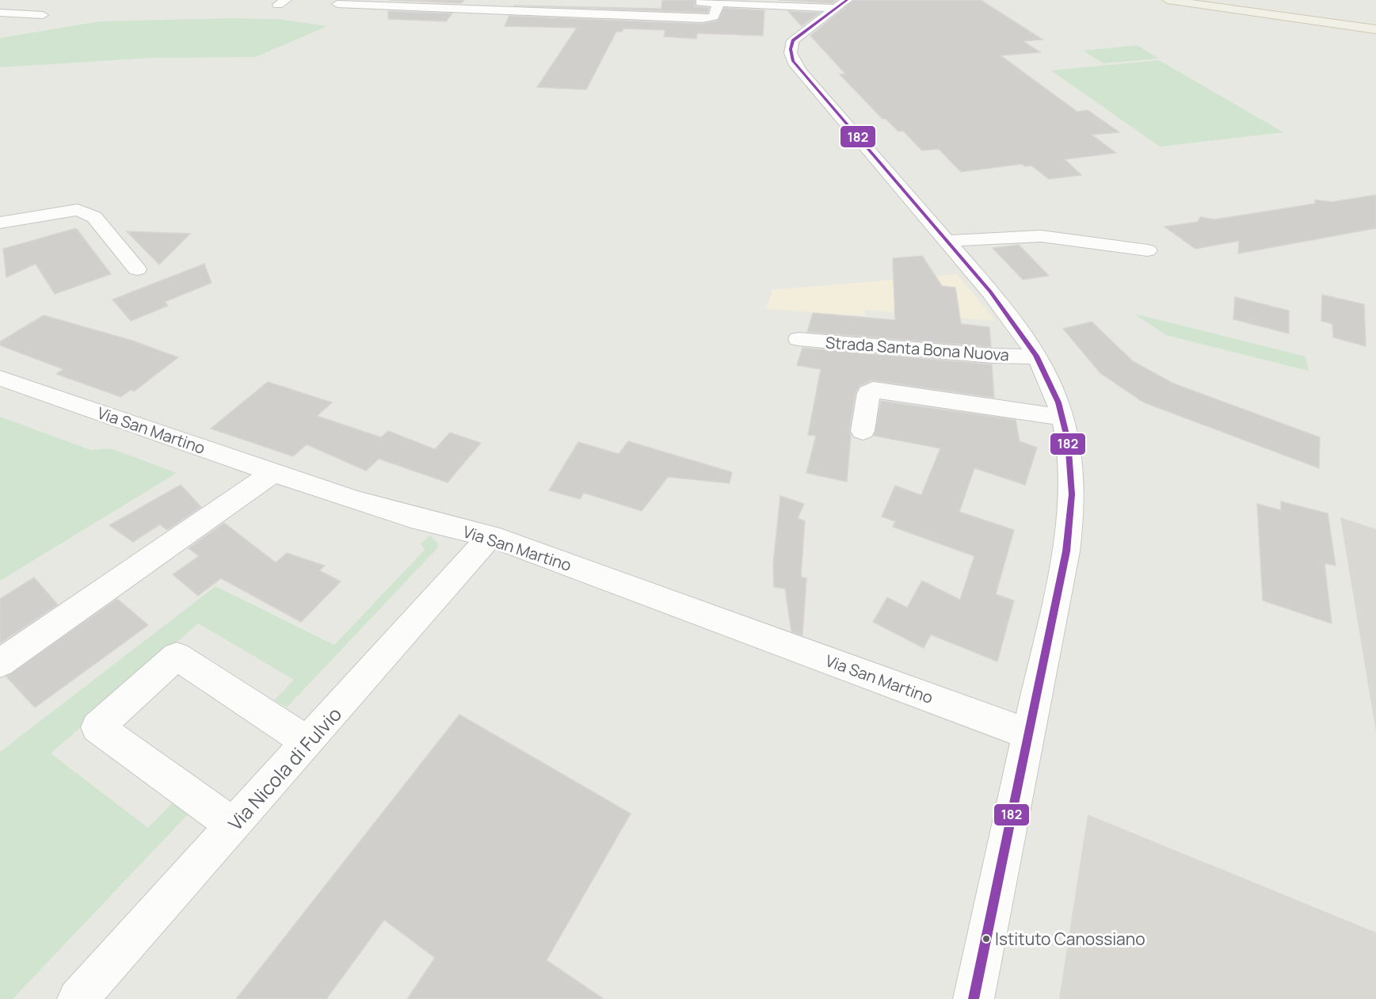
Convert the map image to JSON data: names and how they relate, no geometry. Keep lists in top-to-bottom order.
{
  "streets": {
    "street": ["Strada Santa Bona Nuova", "Via San Martino", "Via Nicola di Fulvio"]
  },
  "crossings": [
    ["Strada Santa Bona Nuova", "Via San Martino"],
    ["Via San Martino", "Via Nicola di Fulvio"]
  ],
  "places": ["Istituto Canossiano"],
  "lines": ["transit line 182"]
}
